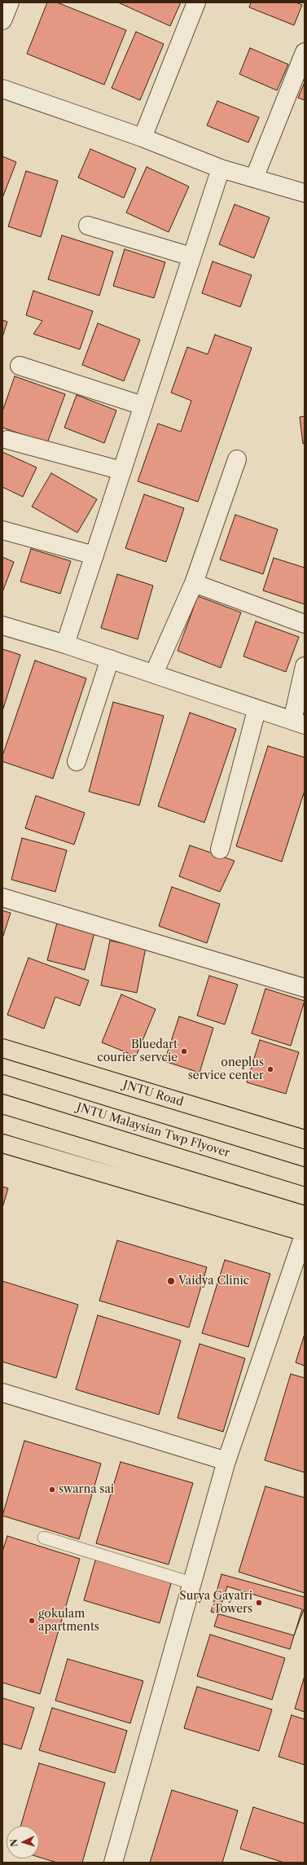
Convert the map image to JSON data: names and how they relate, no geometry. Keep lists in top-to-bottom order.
{
  "streets": {
    "main road": ["JNTU Road", "JNTU Malaysian Twp Flyover"]
  },
  "places": [
    "Bluedart courier servcie",
    "oneplus service center",
    "Vaidya Clinic",
    "swarna sai",
    "Surya Gayatri Towers",
    "gokulam apartments"
  ],
  "north": "left"
}
